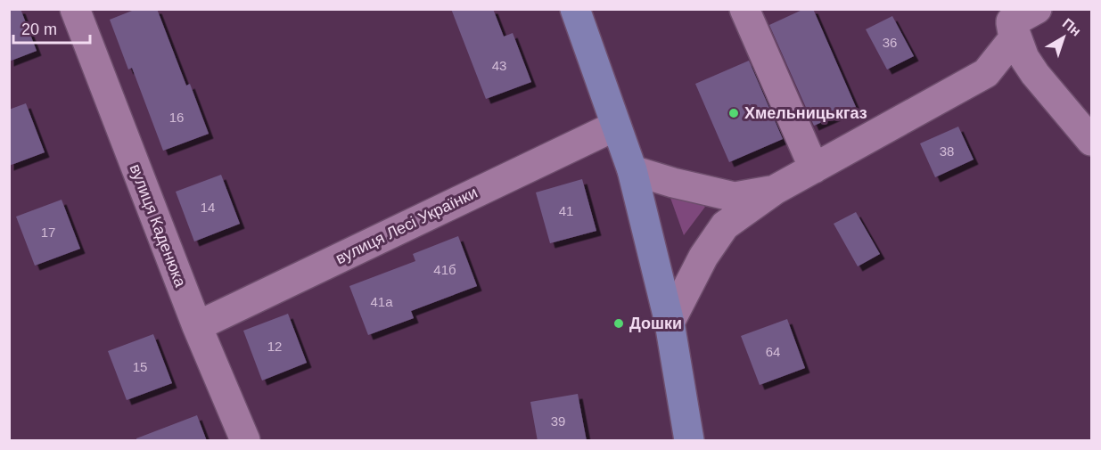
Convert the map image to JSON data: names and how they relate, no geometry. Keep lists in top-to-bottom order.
{
  "streets": {
    "street": ["вулиця Каденюка", "вулиця Лесі Українки"]
  },
  "crossings": [
    ["вулиця Каденюка", "вулиця Лесі Українки"]
  ],
  "places": ["Хмельницькгаз", "Дошки"],
  "house_numbers": [
    "36",
    "43",
    "16",
    "38",
    "14",
    "41",
    "17",
    "41б",
    "41а",
    "12",
    "64",
    "15",
    "39"
  ],
  "scale_bar": "20 m",
  "north": "top right"
}
